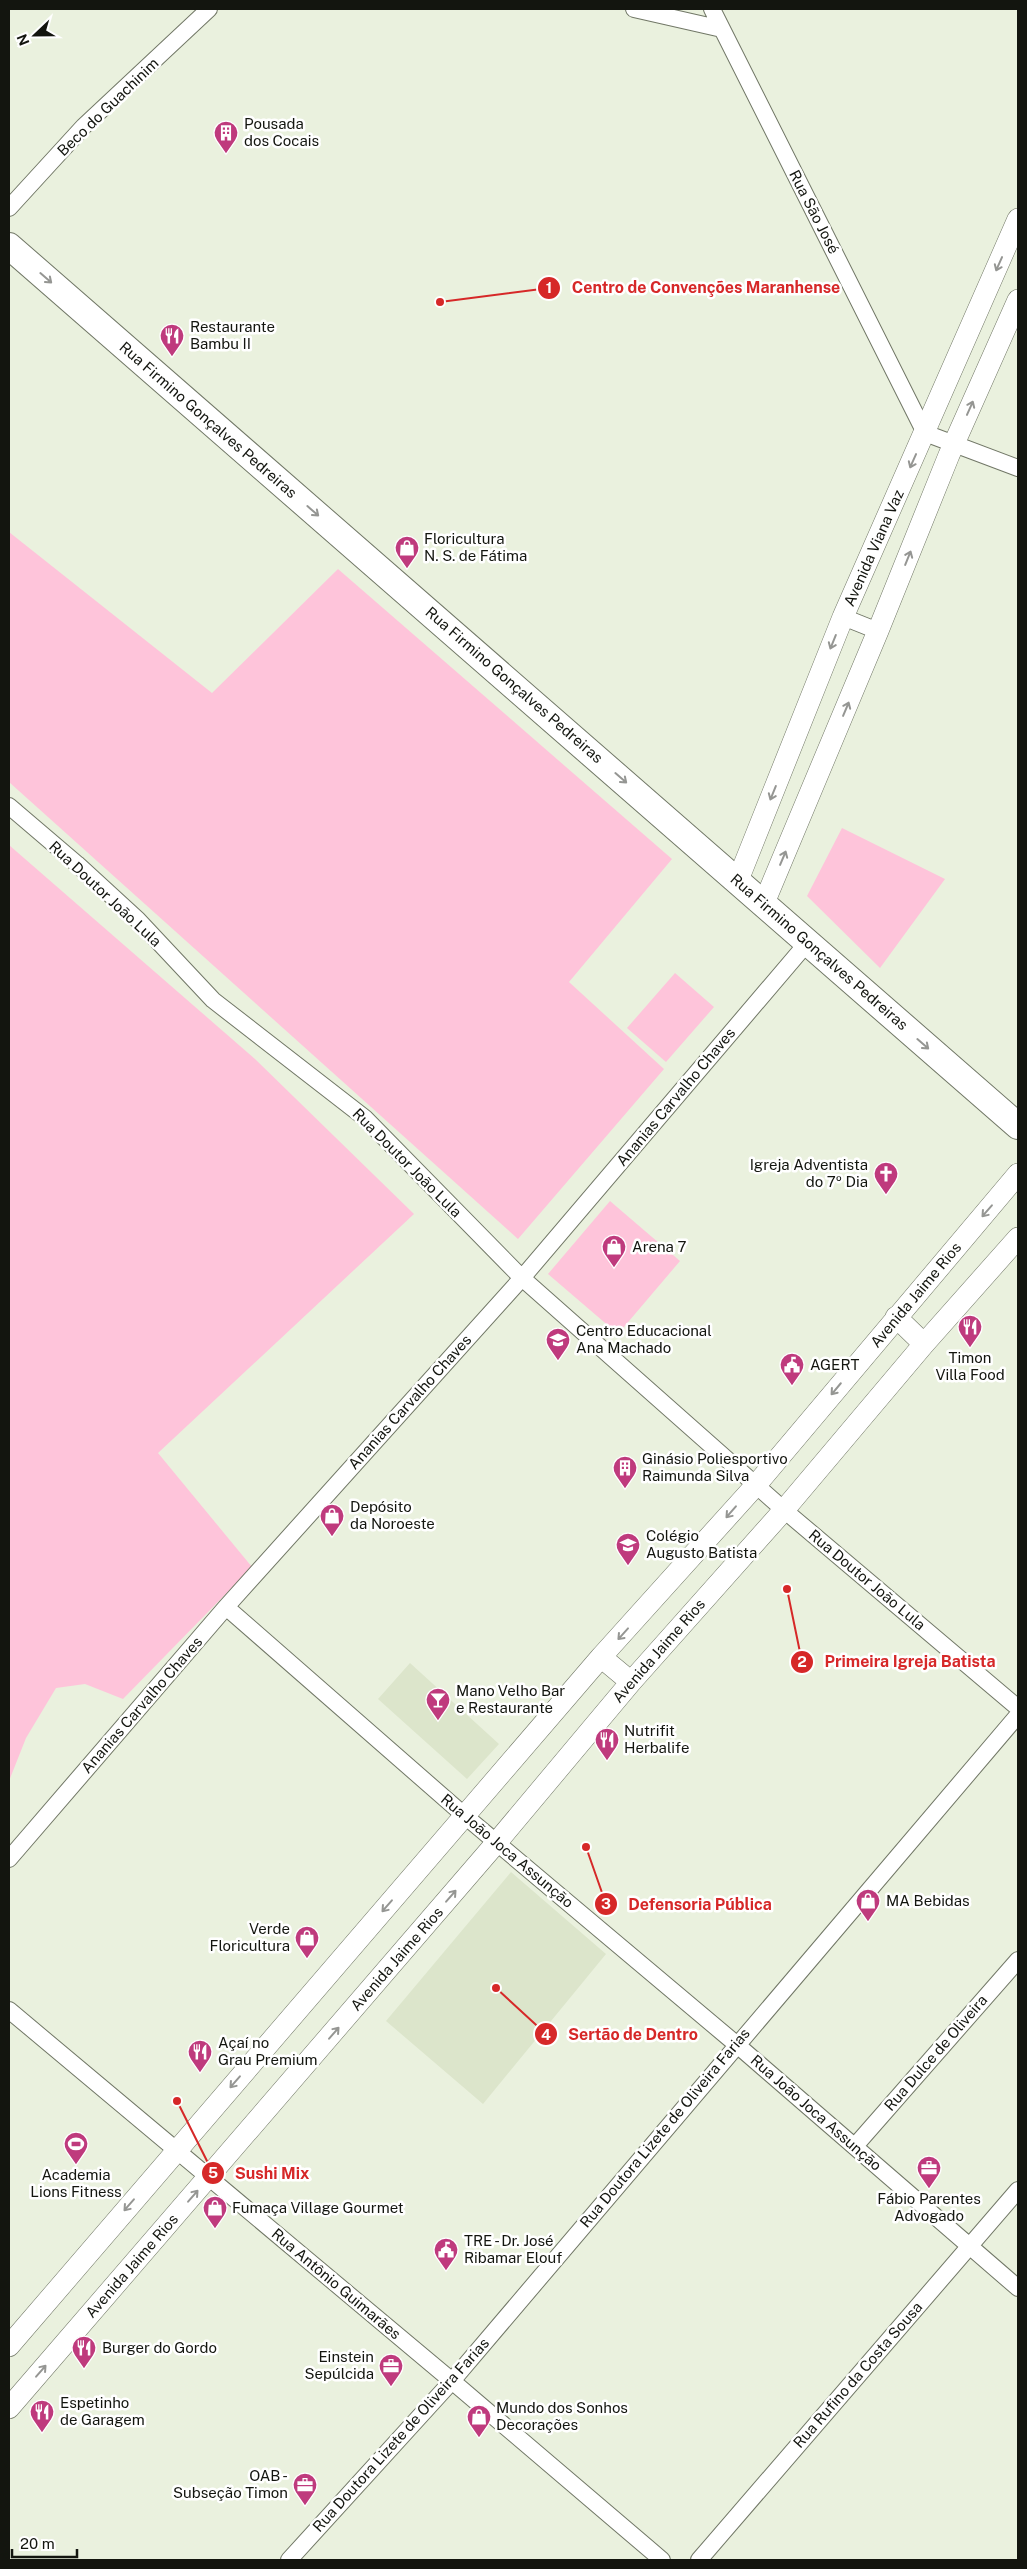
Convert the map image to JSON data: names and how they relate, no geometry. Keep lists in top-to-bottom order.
{
  "streets": {
    "main road": ["Rua Firmino Gonçalves Pedreiras"],
    "street": [
      "Beco do Guachinim",
      "Rua São José",
      "Avenida Viana Vaz",
      "Rua Doutor João Lula",
      "Ananias Carvalho Chaves",
      "Avenida Jaime Rios",
      "Rua João Joca Assunção",
      "Rua Dulce de Oliveira",
      "Rua Doutora Lizete de Oliveira Farias",
      "Rua Antônio Guimarães",
      "Rua Rufino da Costa Sousa"
    ]
  },
  "crossings": [
    ["Rua São José", "Avenida Viana Vaz"],
    ["Rua Firmino Gonçalves Pedreiras", "Avenida Viana Vaz"],
    ["Rua Firmino Gonçalves Pedreiras", "Ananias Carvalho Chaves"],
    ["Rua Doutor João Lula", "Ananias Carvalho Chaves"],
    ["Rua Doutor João Lula", "Avenida Jaime Rios"],
    ["Ananias Carvalho Chaves", "Rua João Joca Assunção"],
    ["Avenida Jaime Rios", "Rua João Joca Assunção"],
    ["Avenida Jaime Rios", "Rua Antônio Guimarães"],
    ["Rua João Joca Assunção", "Rua Dulce de Oliveira"],
    ["Rua João Joca Assunção", "Rua Doutora Lizete de Oliveira Farias"],
    ["Rua João Joca Assunção", "Rua Rufino da Costa Sousa"],
    ["Rua Doutora Lizete de Oliveira Farias", "Rua Antônio Guimarães"]
  ],
  "one_way": ["Rua Firmino Gonçalves Pedreiras"],
  "places": {
    "building": ["Pousada dos Cocais", "Ginásio Poliesportivo Raimunda Silva"],
    "other": [
      "Centro de Convenções Maranhense",
      "Primeira Igreja Batista",
      "Defensoria Pública",
      "Sertão de Dentro",
      "Sushi Mix"
    ],
    "restaurant": [
      "Restaurante Bambu II",
      "Timon Villa Food",
      "Nutrifit Herbalife",
      "Açaí no Grau Premium",
      "Burger do Gordo",
      "Espetinho de Garagem"
    ],
    "shop": [
      "Floricultura N. S. de Fátima",
      "Arena 7",
      "Depósito da Noroeste",
      "MA Bebidas",
      "Verde Floricultura",
      "Fumaça Village Gourmet",
      "Mundo dos Sonhos Decorações"
    ],
    "church": ["Igreja Adventista do 7º Dia"],
    "school or university": ["Centro Educacional Ana Machado", "Colégio Augusto Batista"],
    "public building": ["AGERT", "TRE - Dr. José Ribamar Elouf"],
    "bar": ["Mano Velho Bar e Restaurante"],
    "sports": ["Academia Lions Fitness"],
    "office": ["Fábio Parentes Advogado", "Einstein Sepúlcida", "OAB - Subseção Timon"]
  },
  "scale_bar": "20 m",
  "north": "left"
}
